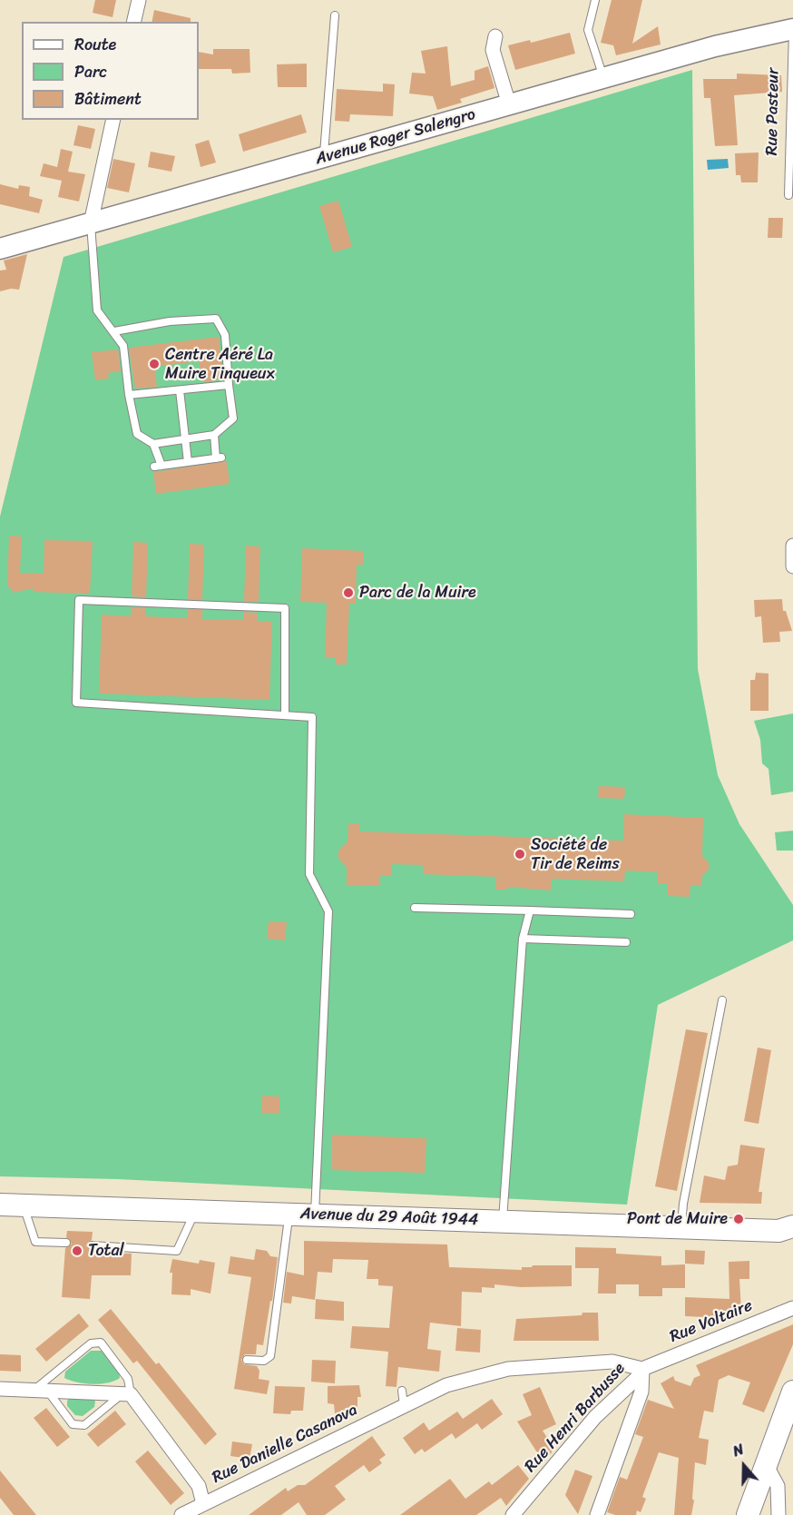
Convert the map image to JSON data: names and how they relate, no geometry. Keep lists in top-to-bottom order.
{
  "streets": {
    "main road": ["Avenue du 29 Août 1944"],
    "street": [
      "Avenue Roger Salengro",
      "Rue Voltaire",
      "Rue Henri Barbusse",
      "Rue Danielle Casanova"
    ],
    "lane": ["Rue Pasteur"]
  },
  "crossings": [
    ["Rue Pasteur", "Avenue Roger Salengro"],
    ["Rue Voltaire", "Rue Henri Barbusse"],
    ["Rue Voltaire", "Rue Danielle Casanova"],
    ["Rue Henri Barbusse", "Rue Danielle Casanova"]
  ],
  "places": [
    "Centre Aéré La Muire Tinqueux",
    "Parc de la Muire",
    "Société de Tir de Reims",
    "Pont de Muire",
    "Total"
  ],
  "legend": ["Route", "Parc", "Bâtiment"],
  "north": "top"
}
